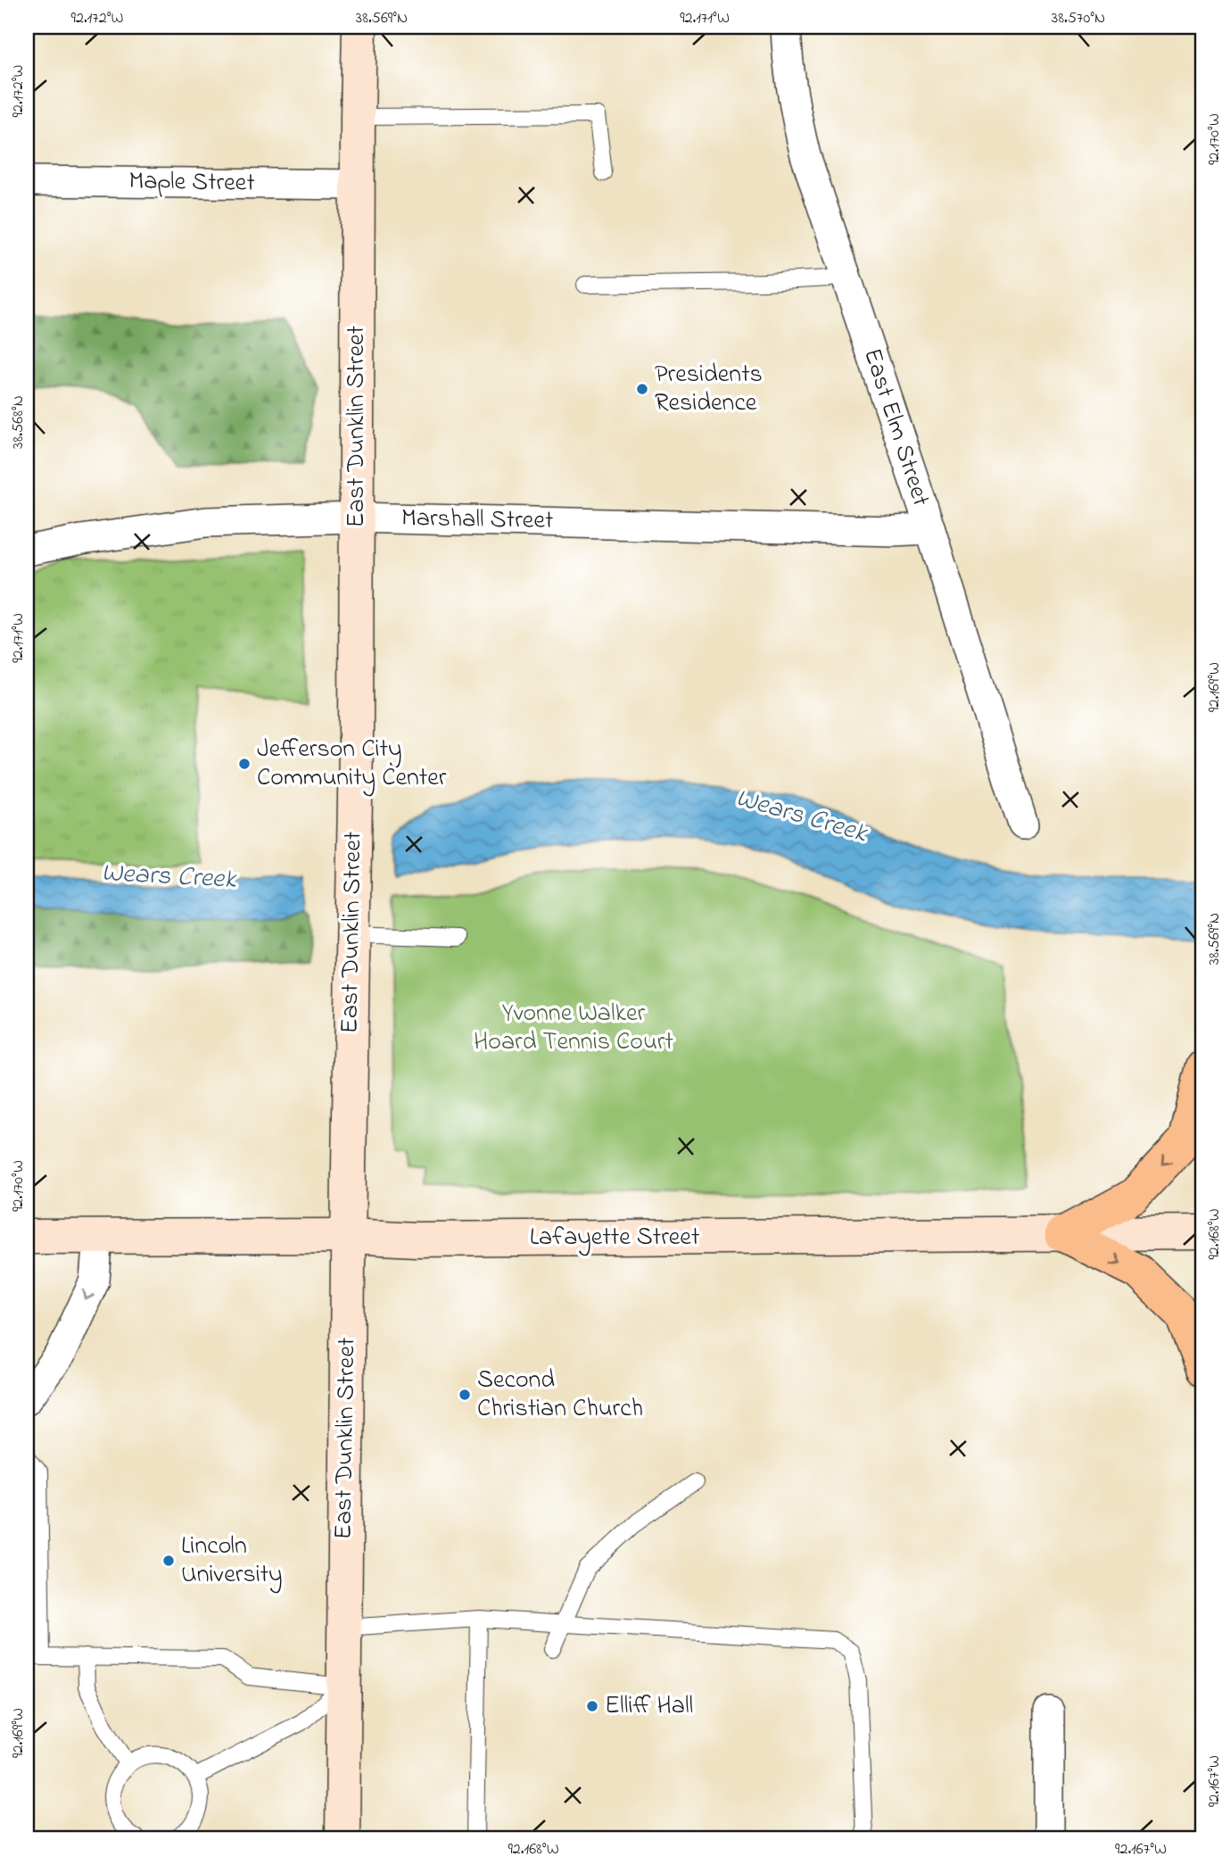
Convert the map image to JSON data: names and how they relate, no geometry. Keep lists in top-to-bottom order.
{
  "streets": {
    "main road": ["East Dunklin Street", "Lafayette Street"],
    "street": ["Maple Street", "East Elm Street", "Marshall Street"]
  },
  "crossings": [
    ["Maple Street", "East Dunklin Street"],
    ["East Dunklin Street", "Marshall Street"],
    ["East Dunklin Street", "Lafayette Street"],
    ["East Elm Street", "Marshall Street"]
  ],
  "water": ["Wears Creek"],
  "parks": ["Yvonne Walker Hoard Tennis Court"],
  "places": [
    "Presidents Residence",
    "Jefferson City Community Center",
    "Second Christian Church",
    "Lincoln University",
    "Elliff Hall"
  ],
  "coordinates": [
    "92.172°W",
    "38.569°N",
    "92.171°W",
    "38.570°N",
    "92.170°W",
    "38.568°N",
    "92.169°W",
    "92.168°W",
    "92.167°W"
  ]
}
